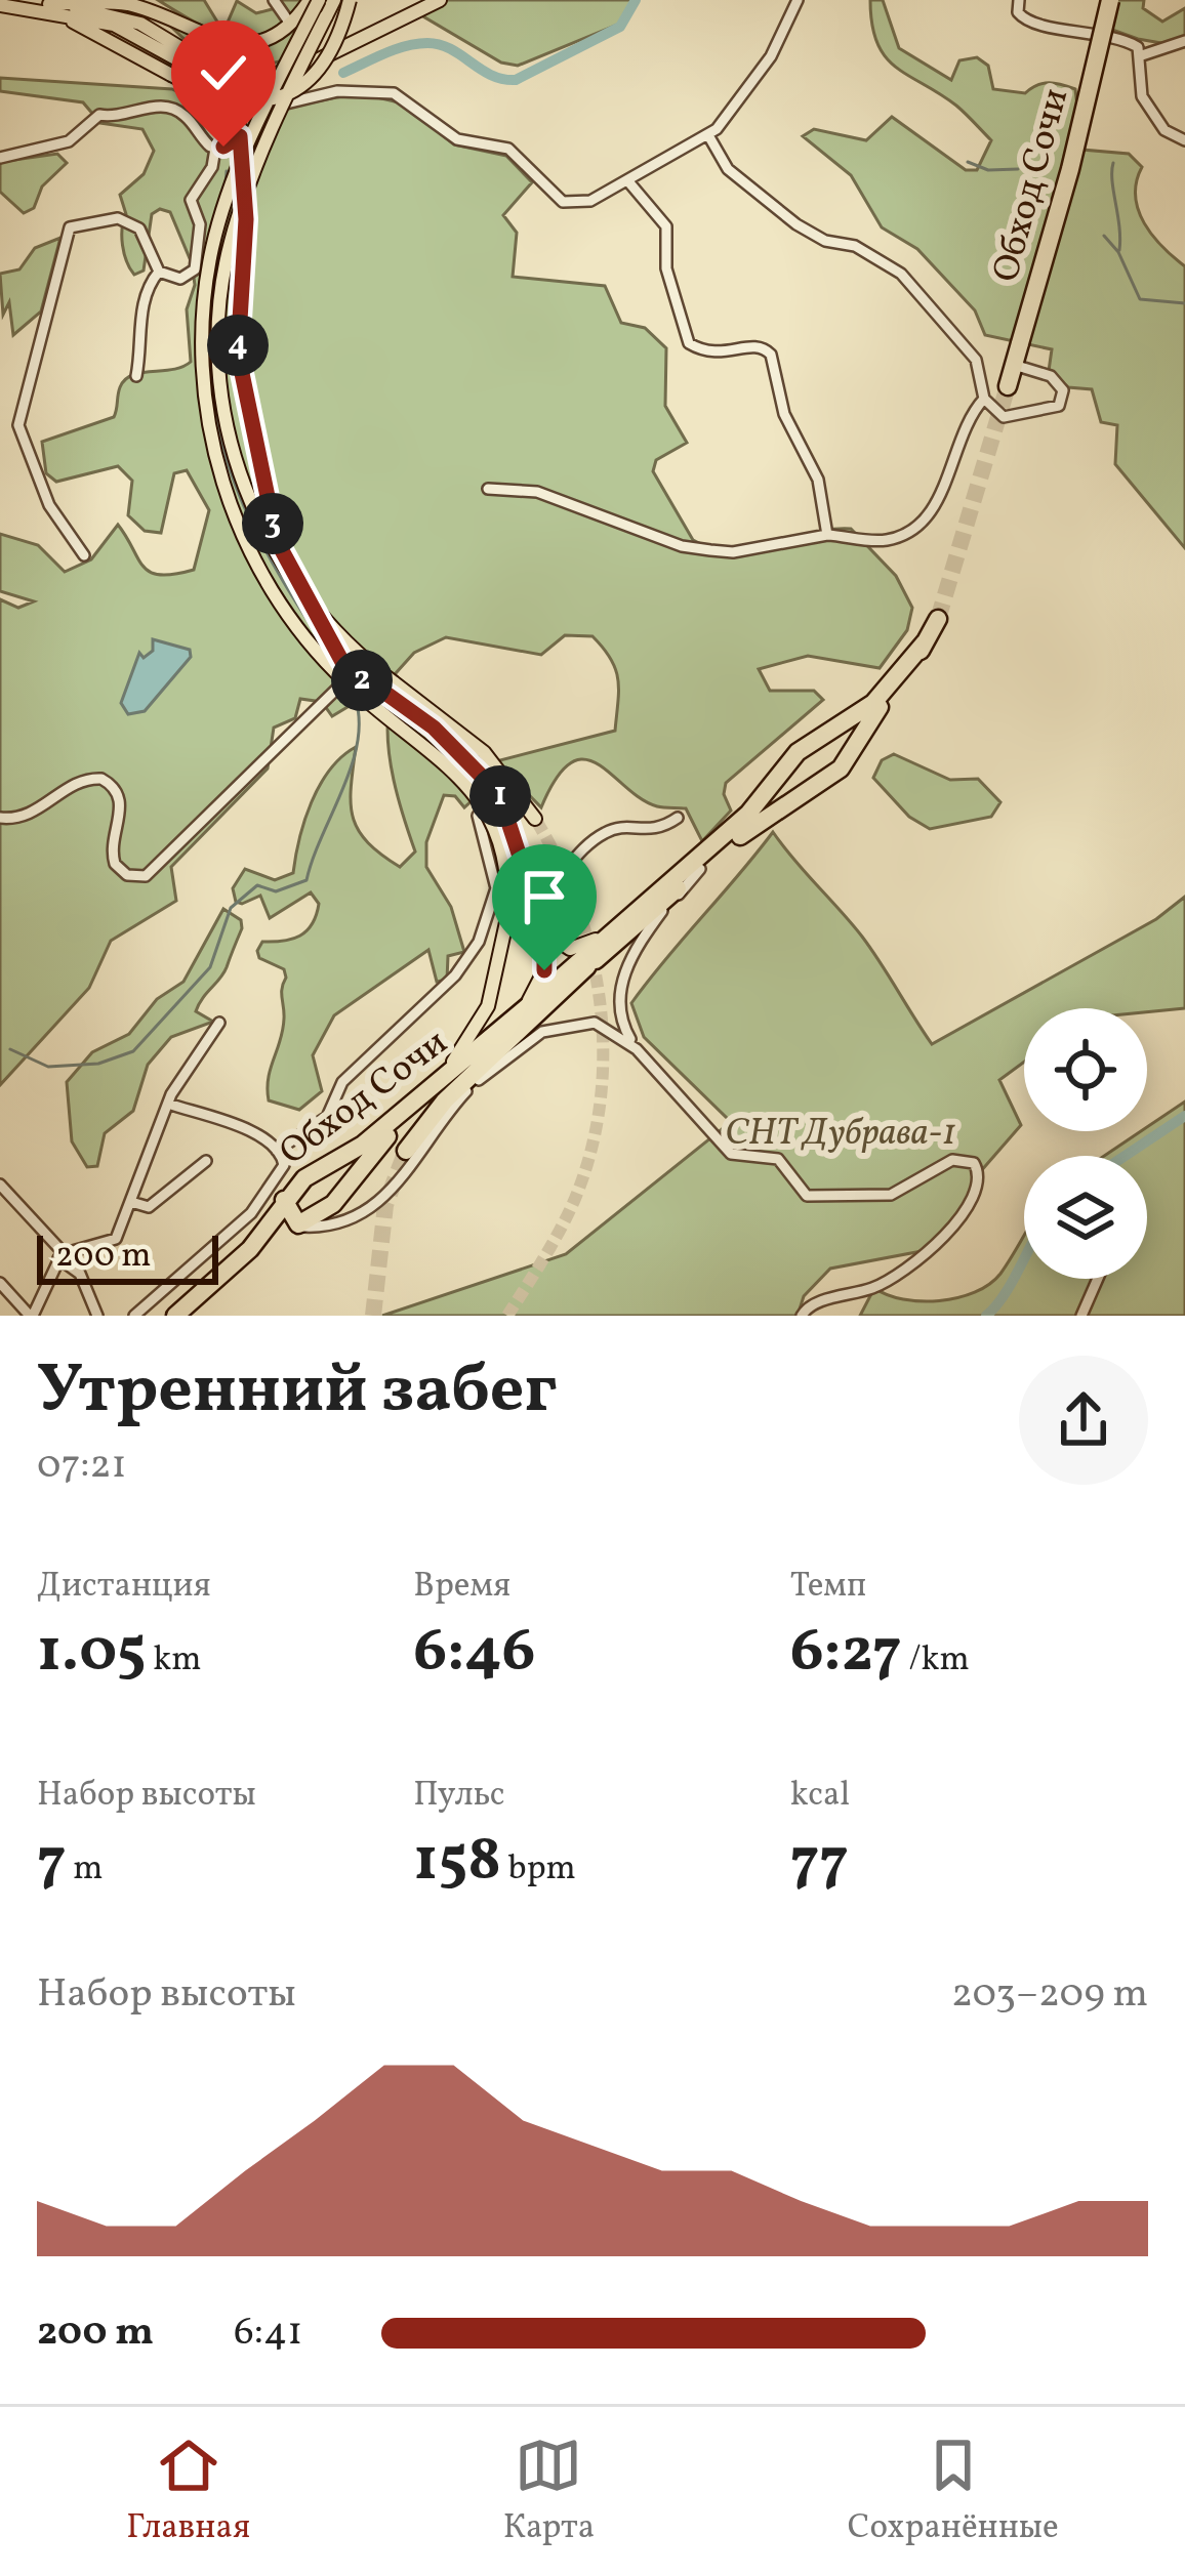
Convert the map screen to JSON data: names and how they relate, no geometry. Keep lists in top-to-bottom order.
{
  "streets": {
    "highway": ["Обход Сочи"]
  },
  "parks": ["СНТ Дубрава-1"],
  "scale_bar": "200 m",
  "page": {
    "pins": [
      "4",
      "3",
      "2",
      "1"
    ],
    "scale": "200 m",
    "heading": ["Утренний забег", "07:21"],
    "stats": [
      ["Дистанция", "1.05 km"],
      ["Время", "6:46"],
      ["Темп", "6:27 /km"],
      ["Набор высоты", "7 m"],
      ["Пульс", "158 bpm"],
      ["kcal", "77"]
    ],
    "chart": ["Набор высоты", "203–209 m"],
    "list": [
      {
        "name": "200 m",
        "note": "6:41"
      }
    ],
    "tabs": ["Главная", "Карта", "Сохранённые"]
  }
}
